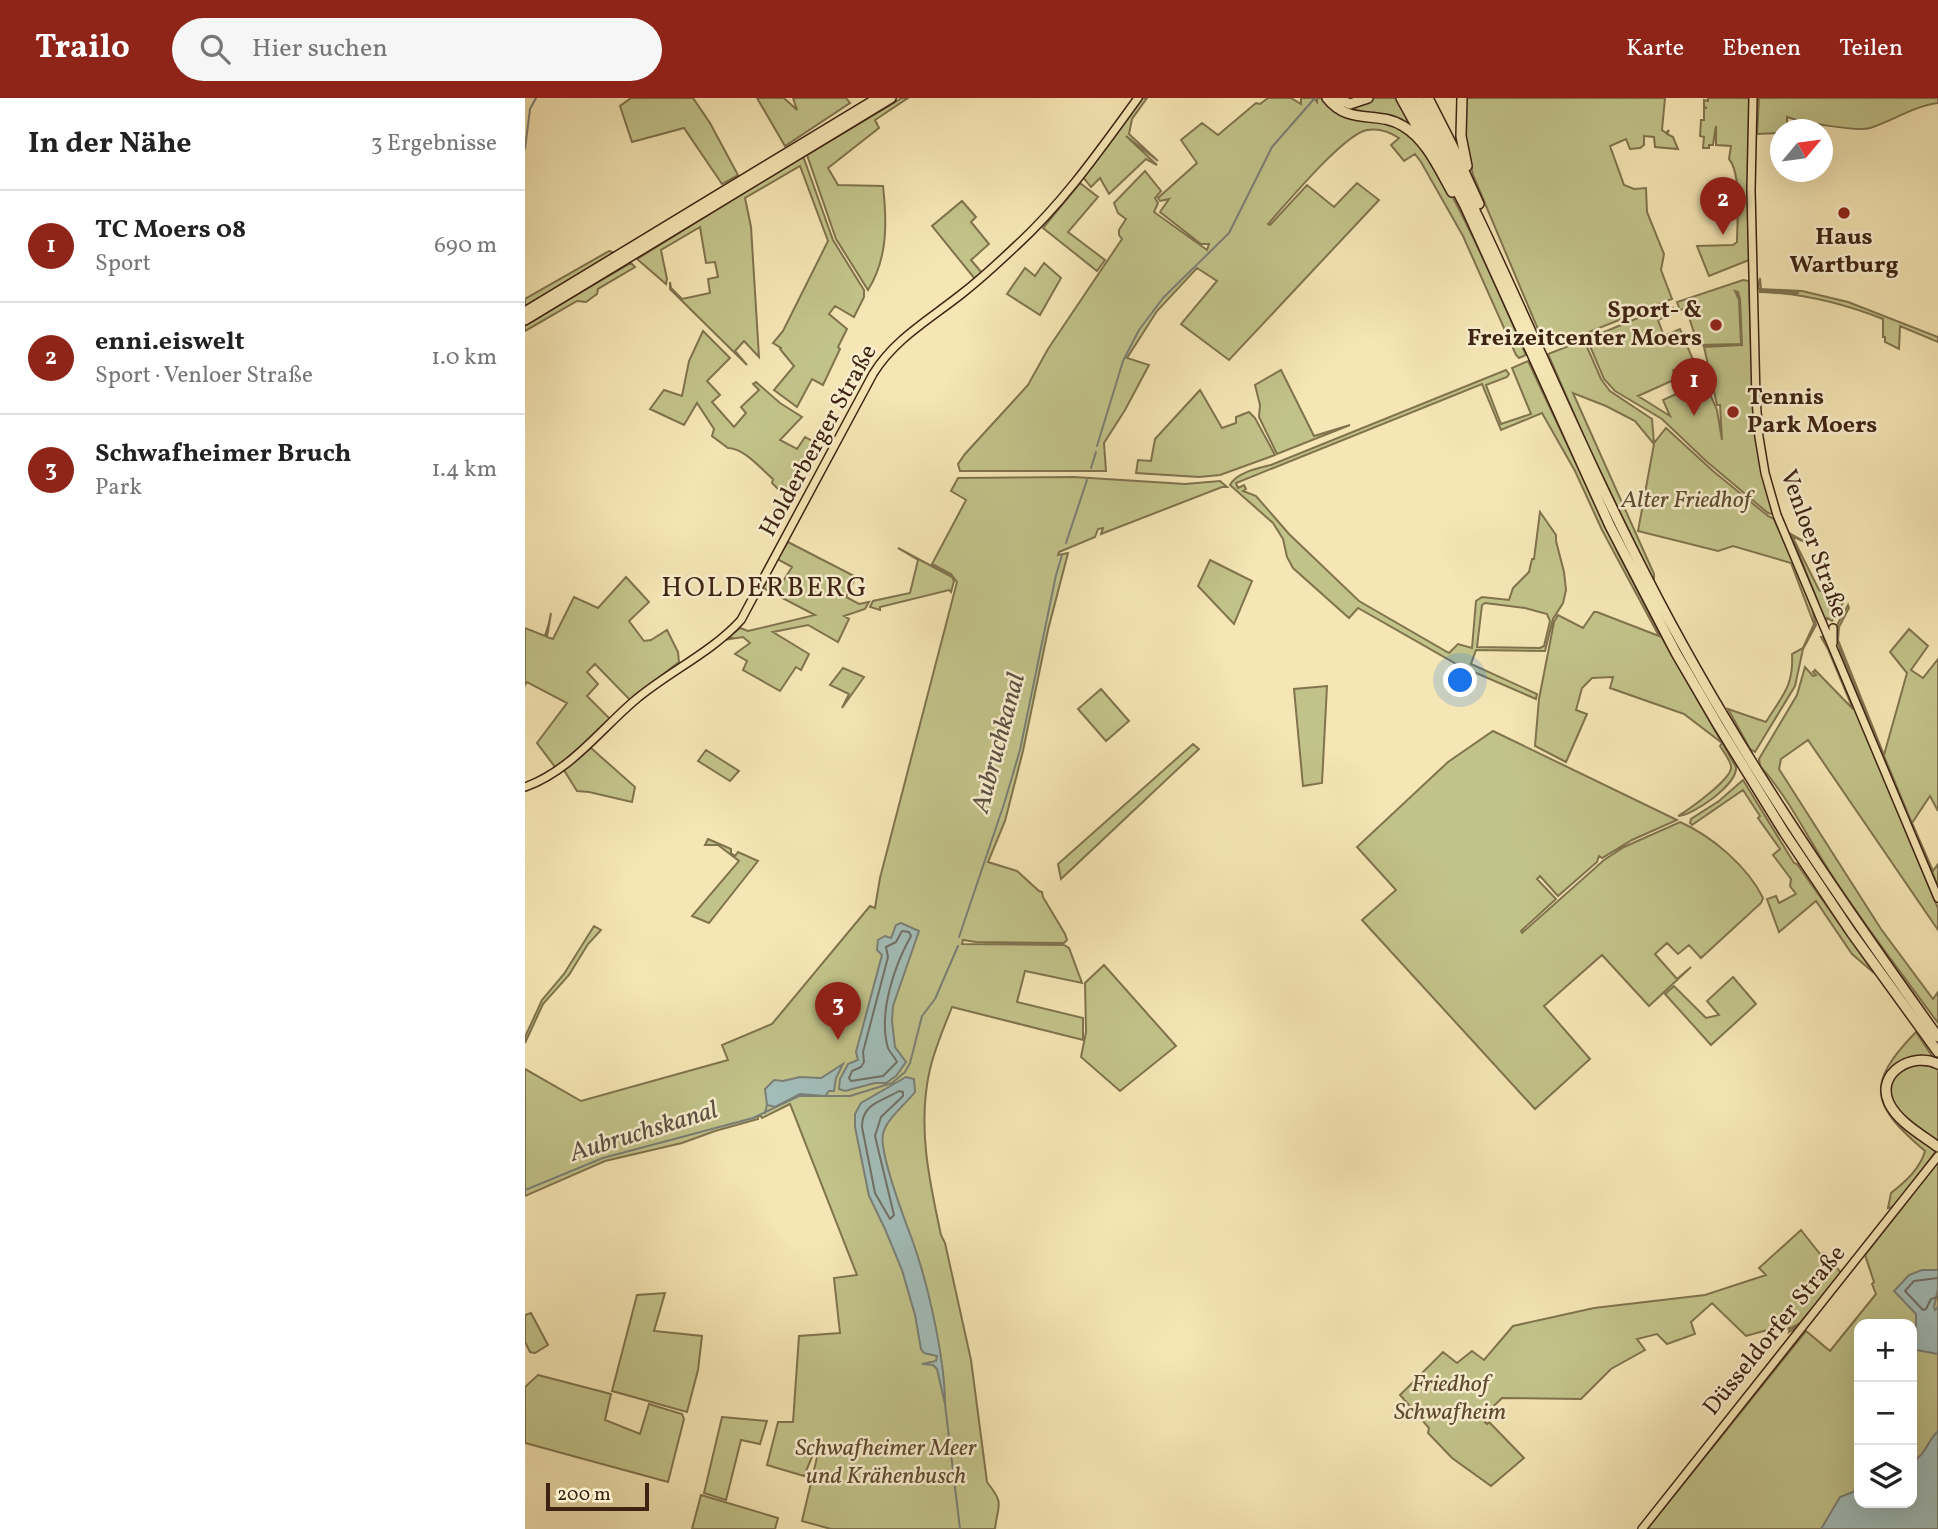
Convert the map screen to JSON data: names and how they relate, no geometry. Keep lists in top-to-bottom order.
{
  "streets": {
    "main road": ["Holderberger Straße", "Venloer Straße", "Düsseldorfer Straße"]
  },
  "districts": ["HOLDERBERG"],
  "water": ["Aubruchkanal", "Aubruchskanal"],
  "parks": ["Alter Friedhof", "Friedhof Schwafheim", "Schwafheimer Meer und Krähenbusch"],
  "places": ["Haus Wartburg", "Sport- & Freizeitcenter Moers", "Tennis Park Moers"],
  "scale_bar": "200 m",
  "north": "top right",
  "page": {
    "header": "Trailo",
    "search": "Hier suchen",
    "nav": ["Karte", "Ebenen", "Teilen"],
    "heading": ["In der Nähe", "3 Ergebnisse"],
    "pins": ["2", "1", "3"],
    "list": [
      {
        "mark": "1",
        "name": "TC Moers 08",
        "note": "Sport",
        "value": "690 m"
      },
      {
        "mark": "2",
        "name": "enni.eiswelt",
        "note": "Sport · Venloer Straße",
        "value": "1.0 km"
      },
      {
        "mark": "3",
        "name": "Schwafheimer Bruch",
        "note": "Park",
        "value": "1.4 km"
      }
    ],
    "map_buttons": ["+", "−"],
    "scale": "200 m"
  }
}
